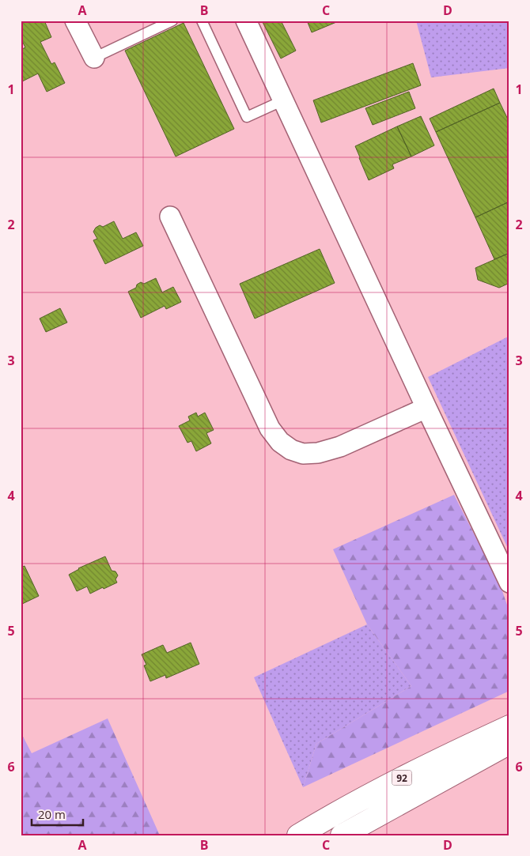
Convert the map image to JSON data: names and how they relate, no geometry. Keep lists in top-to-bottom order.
{
  "streets": {
    "main road": ["92"]
  },
  "scale_bar": "20 m",
  "grid": {
    "columns": [
      "A",
      "B",
      "C",
      "D"
    ],
    "rows": [
      "1",
      "2",
      "3",
      "4",
      "5",
      "6"
    ]
  }
}
